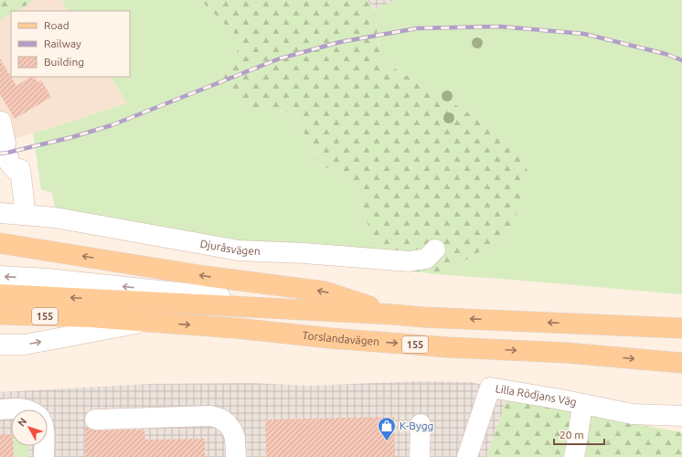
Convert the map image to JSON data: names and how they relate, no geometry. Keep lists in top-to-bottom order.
{
  "streets": {
    "main road": ["155", "Torslandavägen"],
    "street": ["Djuråsvägen", "Lilla Rödjans Väg"]
  },
  "places": {
    "shop": ["K-Bygg"]
  },
  "legend": ["Road", "Railway", "Building"],
  "scale_bar": "20 m",
  "north": "top left"
}
